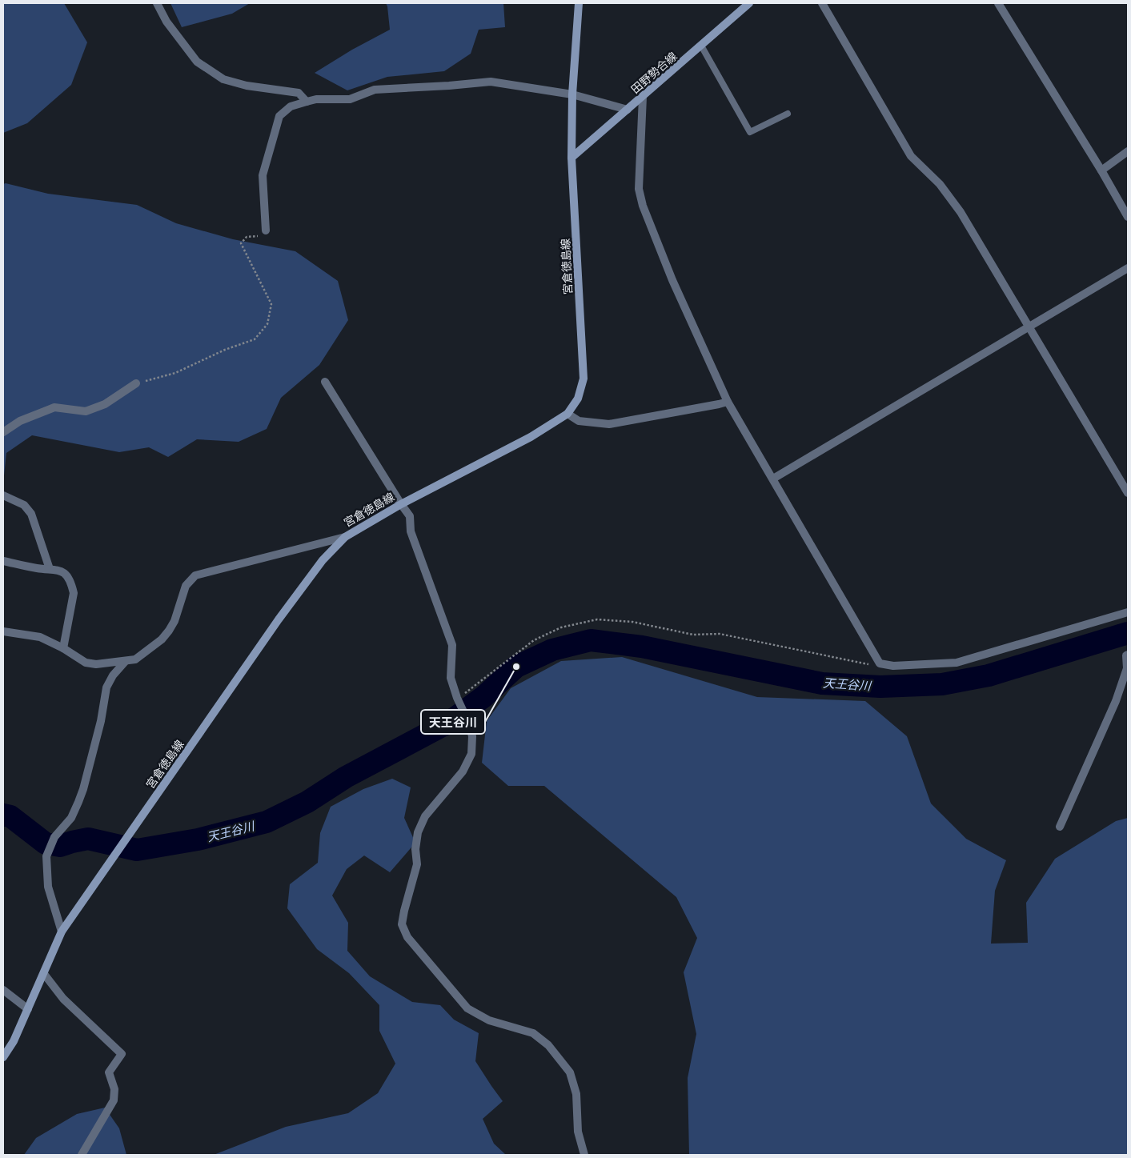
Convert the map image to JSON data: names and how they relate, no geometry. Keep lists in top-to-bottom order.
{
  "streets": {
    "main road": ["田野勢合線", "宮倉徳島線"]
  },
  "crossings": [
    ["田野勢合線", "宮倉徳島線"]
  ],
  "water": ["天王谷川"],
  "places": ["天王谷川"]
}
